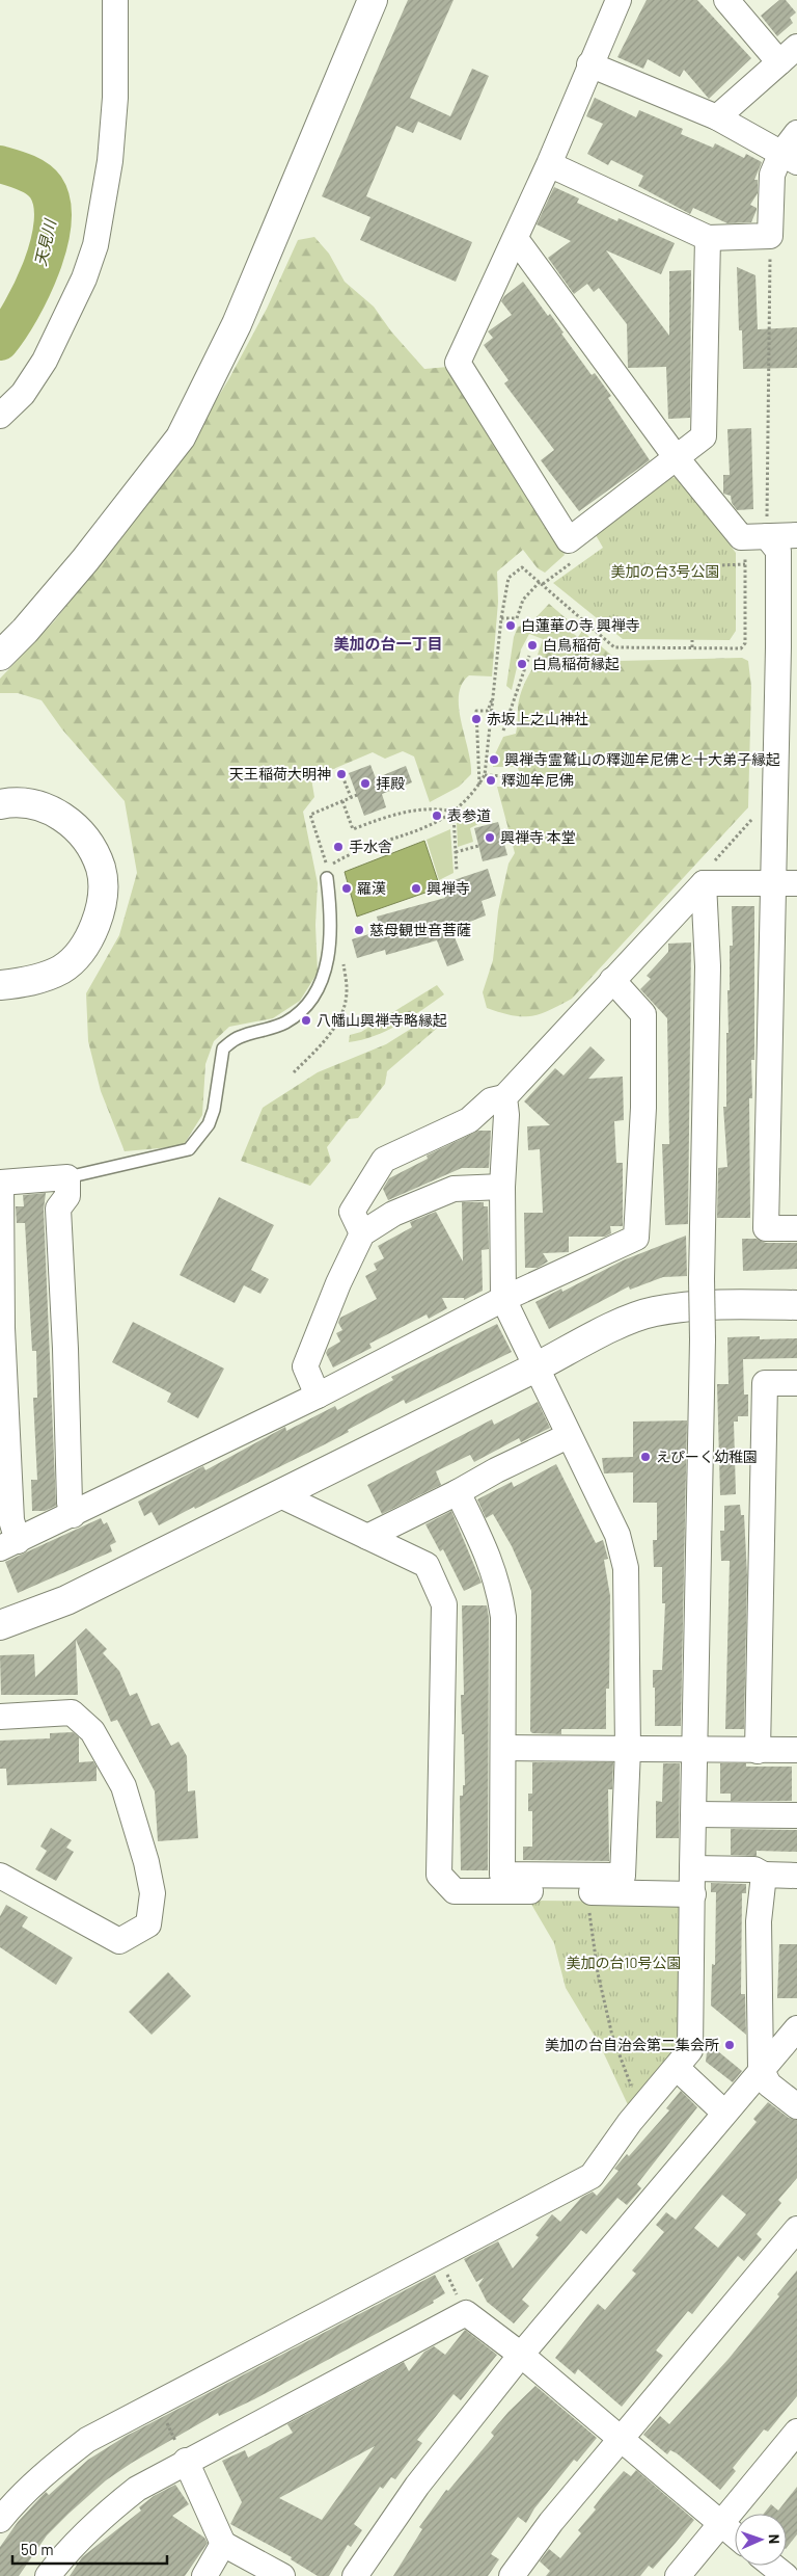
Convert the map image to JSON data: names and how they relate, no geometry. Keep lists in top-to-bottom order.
{
  "districts": ["美加の台一丁目"],
  "water": ["天見川"],
  "parks": ["美加の台3号公園", "美加の台10号公園"],
  "places": [
    "白蓮華の寺 興禅寺",
    "白鳥稲荷",
    "白鳥稲荷縁起",
    "赤坂上之山神社",
    "興禅寺霊鷲山の釋迦牟尼佛と十大弟子縁起",
    "天王稲荷大明神",
    "釋迦牟尼佛",
    "拝殿",
    "表参道",
    "興禅寺 本堂",
    "手水舎",
    "羅漢",
    "興禅寺",
    "慈母観世音菩薩",
    "八幡山興禅寺略縁起",
    "えぴーく幼稚園",
    "美加の台自治会第二集会所"
  ],
  "scale_bar": "50 m",
  "north": "right"
}
